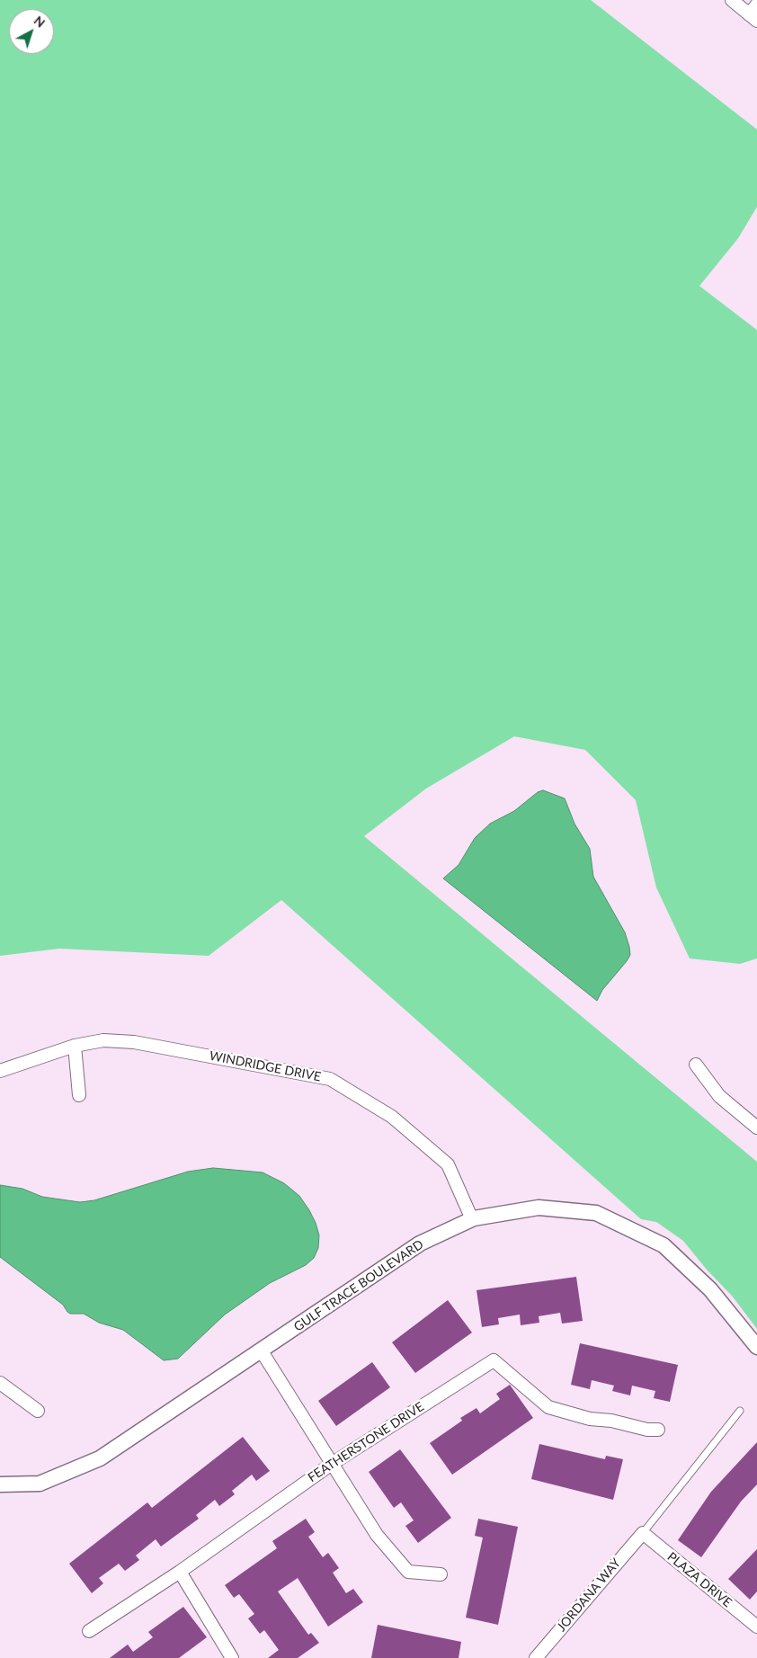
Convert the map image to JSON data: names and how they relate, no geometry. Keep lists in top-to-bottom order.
{
  "streets": {
    "street": [
      "WINDRIDGE DRIVE",
      "GULF TRACE BOULEVARD",
      "FEATHERSTONE DRIVE",
      "PLAZA DRIVE",
      "JORDANA WAY"
    ]
  },
  "crossings": [
    ["WINDRIDGE DRIVE", "GULF TRACE BOULEVARD"],
    ["PLAZA DRIVE", "JORDANA WAY"]
  ],
  "north": "top right"
}
